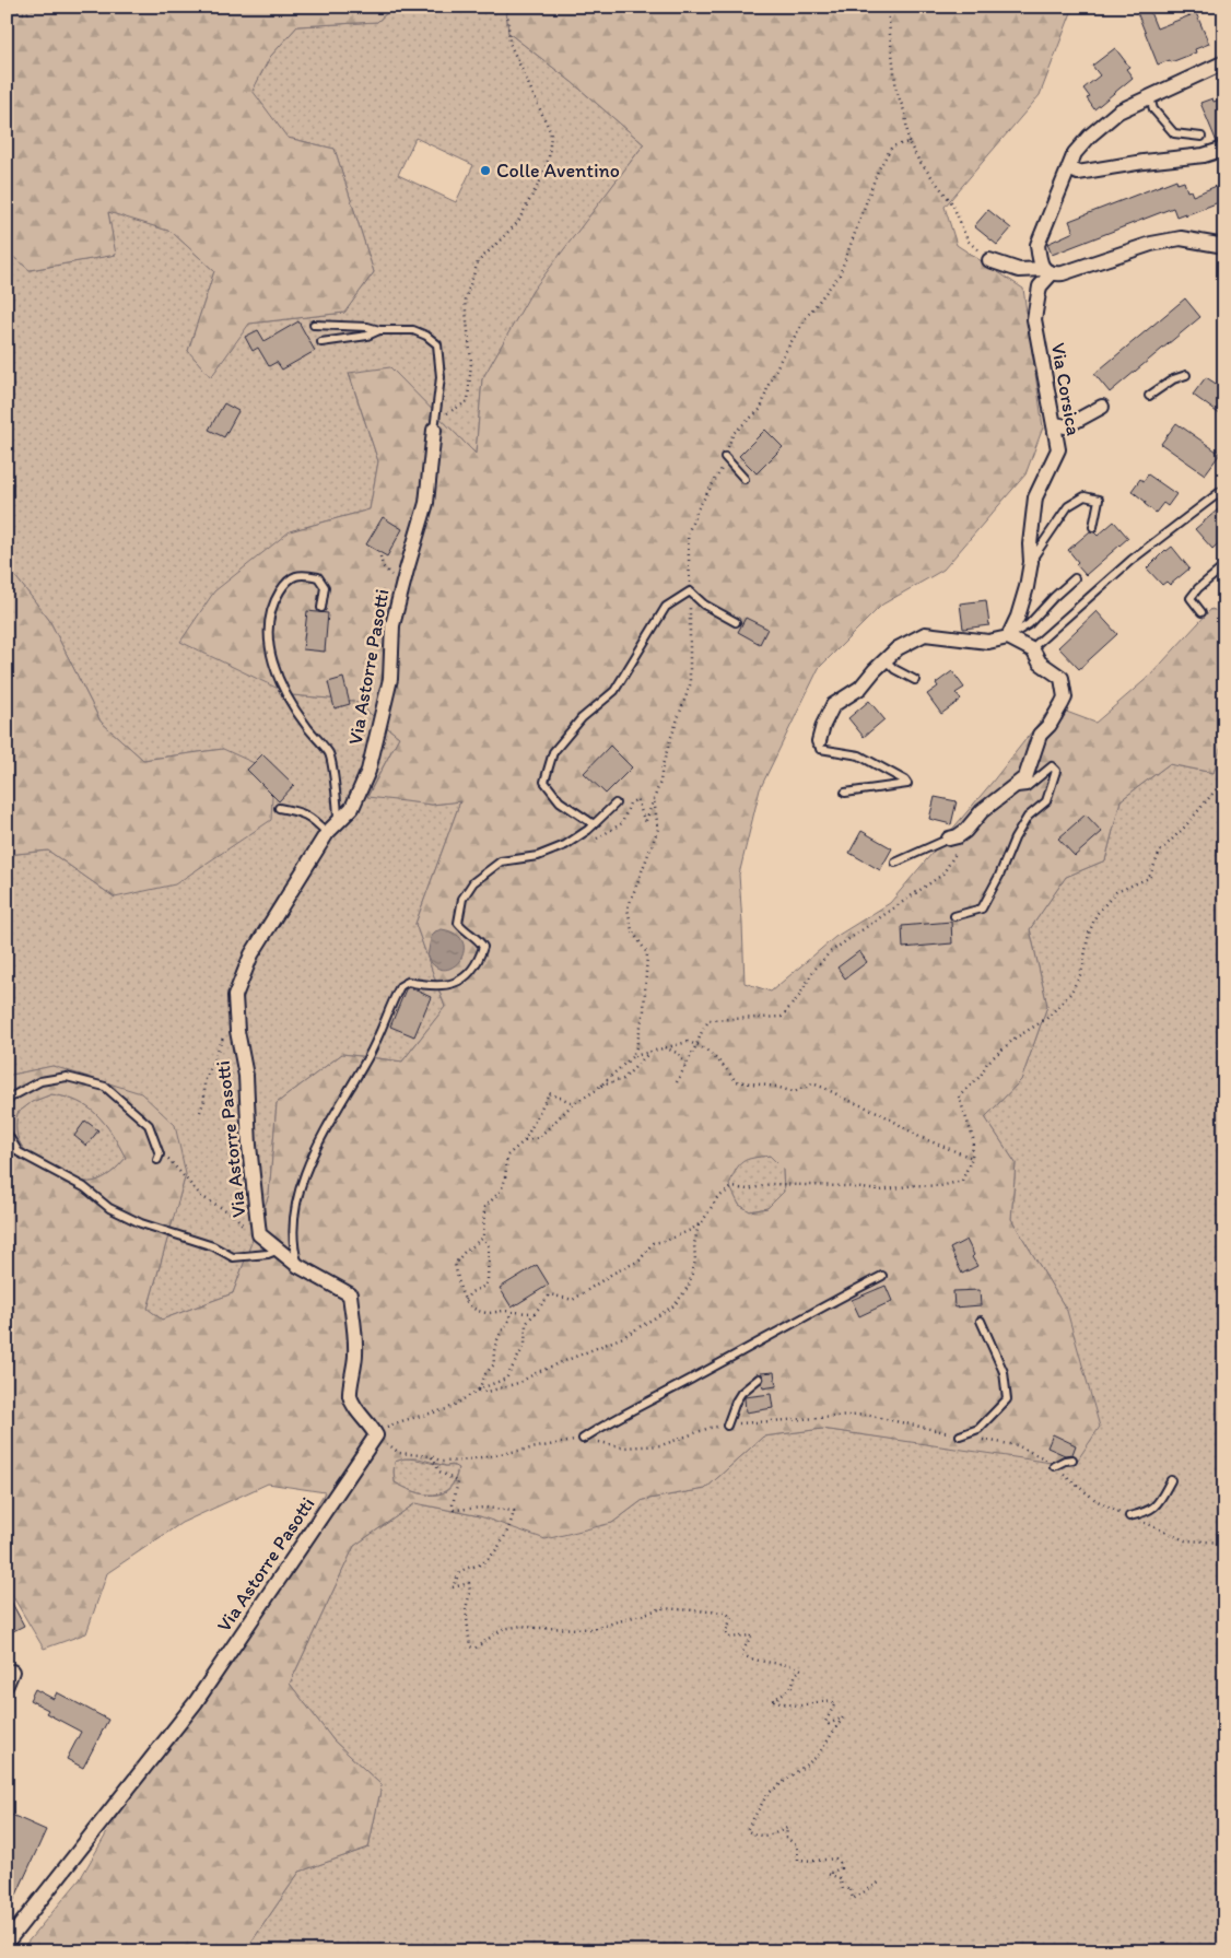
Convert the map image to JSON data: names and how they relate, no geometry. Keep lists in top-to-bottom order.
{
  "streets": {
    "street": ["Via Corsica", "Via Astorre Pasotti"]
  },
  "places": ["Colle Aventino"]
}
